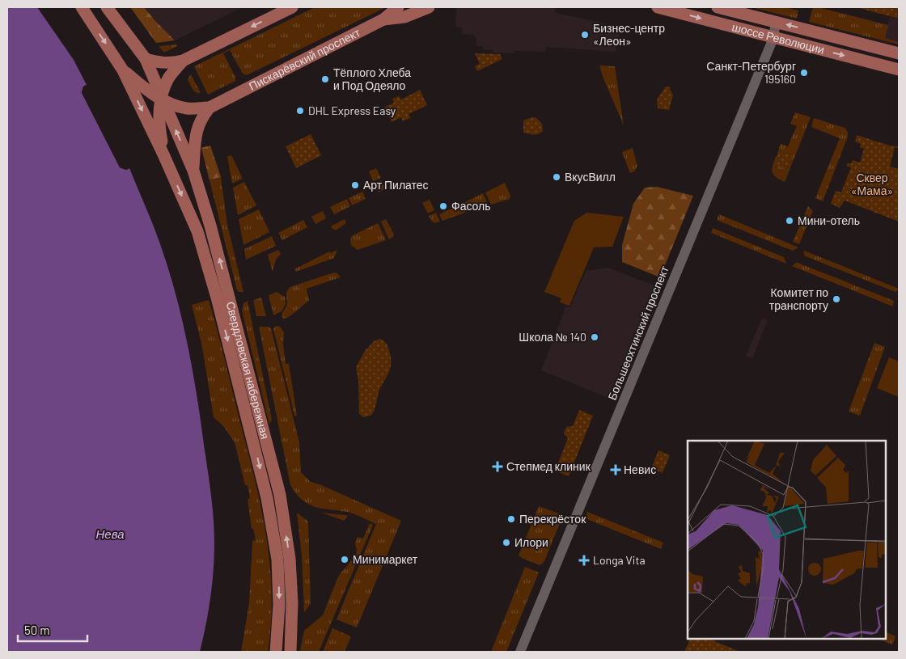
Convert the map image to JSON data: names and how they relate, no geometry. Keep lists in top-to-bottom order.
{
  "streets": {
    "main road": ["шоссе Революции", "Пискарёвский проспект", "Свердловская набережная"],
    "street": ["Большеохтинский проспект"]
  },
  "crossings": [
    ["шоссе Революции", "Большеохтинский проспект"],
    ["Пискарёвский проспект", "Свердловская набережная"]
  ],
  "water": ["Нева"],
  "parks": ["Сквер «Мама»"],
  "places": {
    "other": [
      "Бизнес-центр «Леон»",
      "Санкт-Петербург 195160",
      "Тёплого Хлеба и Под Одеяло",
      "DHL Express Easy",
      "ВкусВилл",
      "Арт Пилатес",
      "Фасоль",
      "Мини-отель",
      "Комитет по транспорту",
      "Школа № 140",
      "Перекрёсток",
      "Илори",
      "Минимаркет"
    ],
    "health": ["Степмед клиник", "Невис", "Longa Vita"]
  },
  "scale_bar": "50 m"
}
